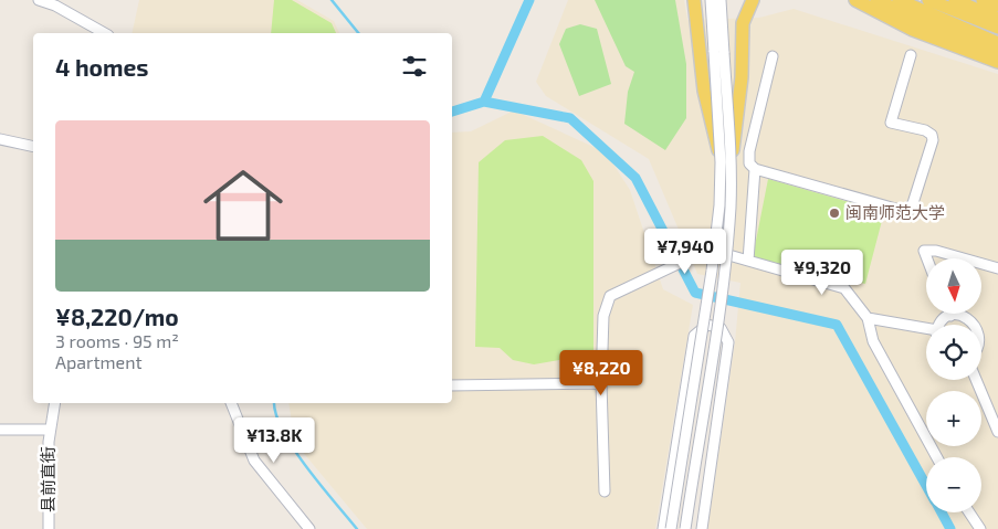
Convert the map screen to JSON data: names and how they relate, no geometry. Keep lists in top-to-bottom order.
{
  "streets": {
    "street": ["县前直街"]
  },
  "places": ["闽南师范大学"],
  "north": "bottom",
  "page": {
    "heading": "4 homes",
    "list": [
      {
        "name": "¥8,220/mo",
        "note": "3 rooms · 95 m² · Apartment"
      }
    ],
    "price": [
      "¥7,940",
      "¥9,320",
      "¥8,220",
      "¥13.8K"
    ],
    "map_buttons": ["+", "−"]
  }
}
